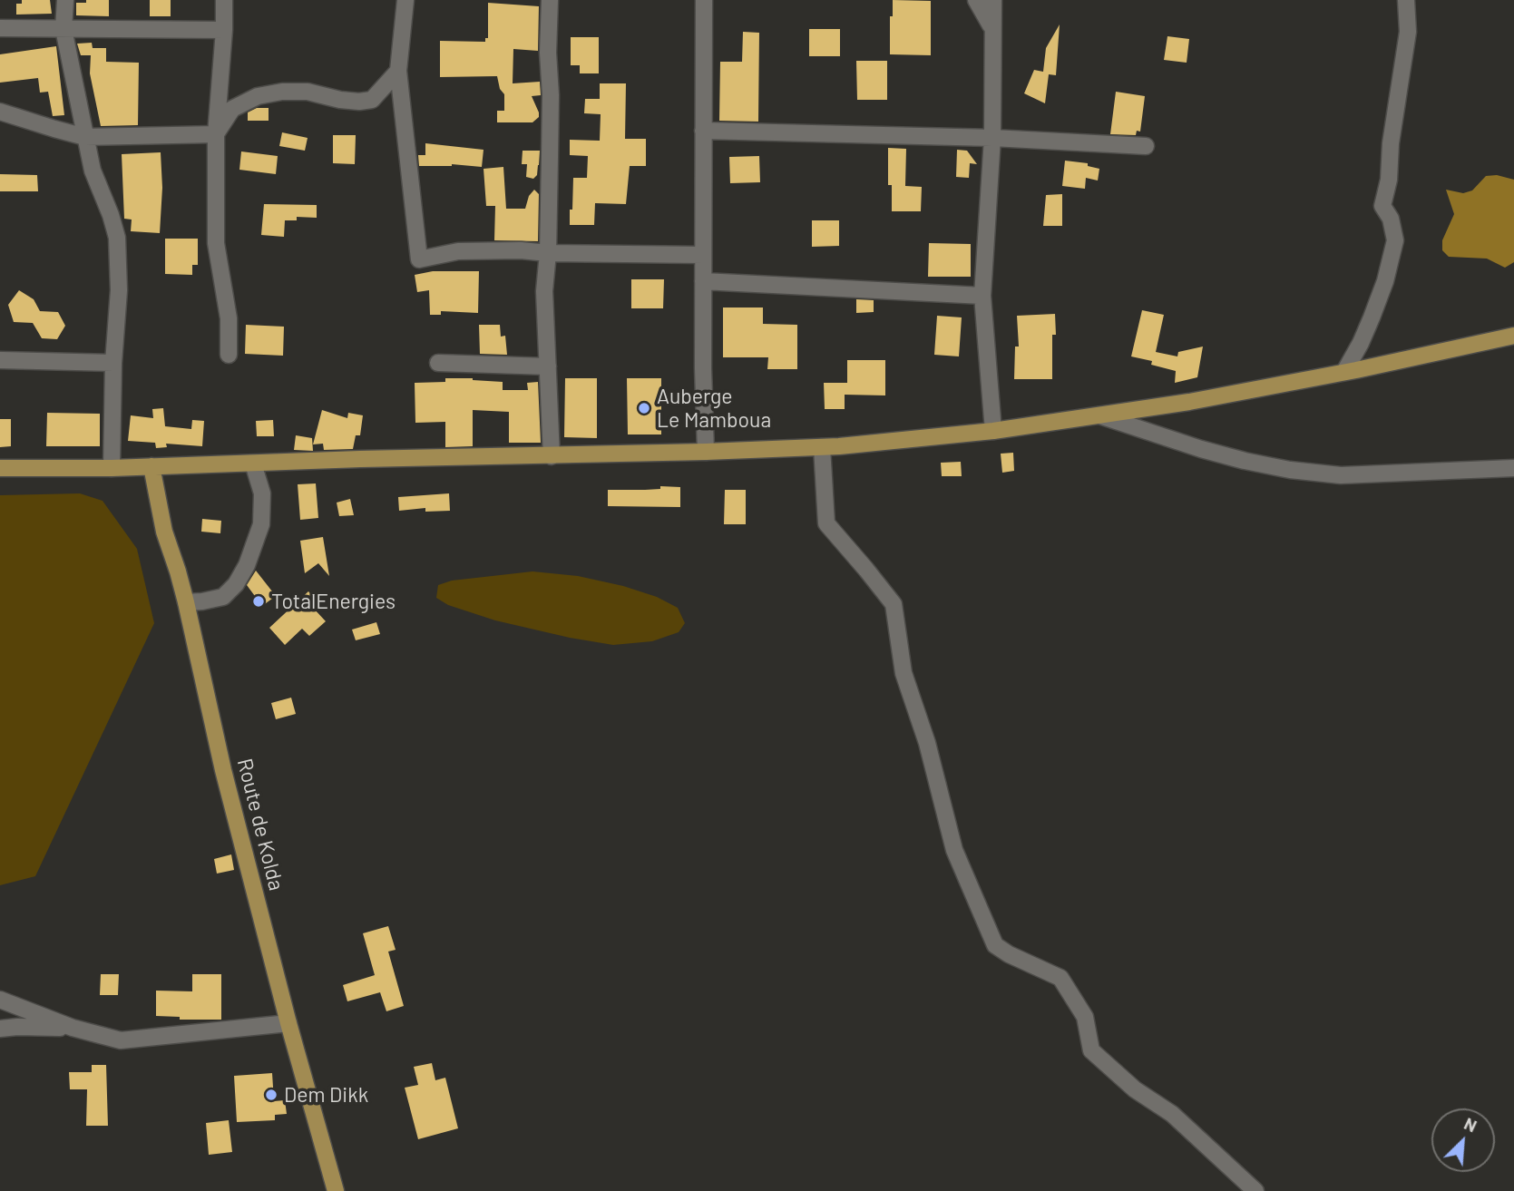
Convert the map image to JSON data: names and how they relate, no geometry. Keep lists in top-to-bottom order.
{
  "streets": {
    "main road": ["Route de Kolda"]
  },
  "places": ["Auberge Le Mamboua", "TotalEnergies", "Dem Dikk"],
  "north": "top right"
}
